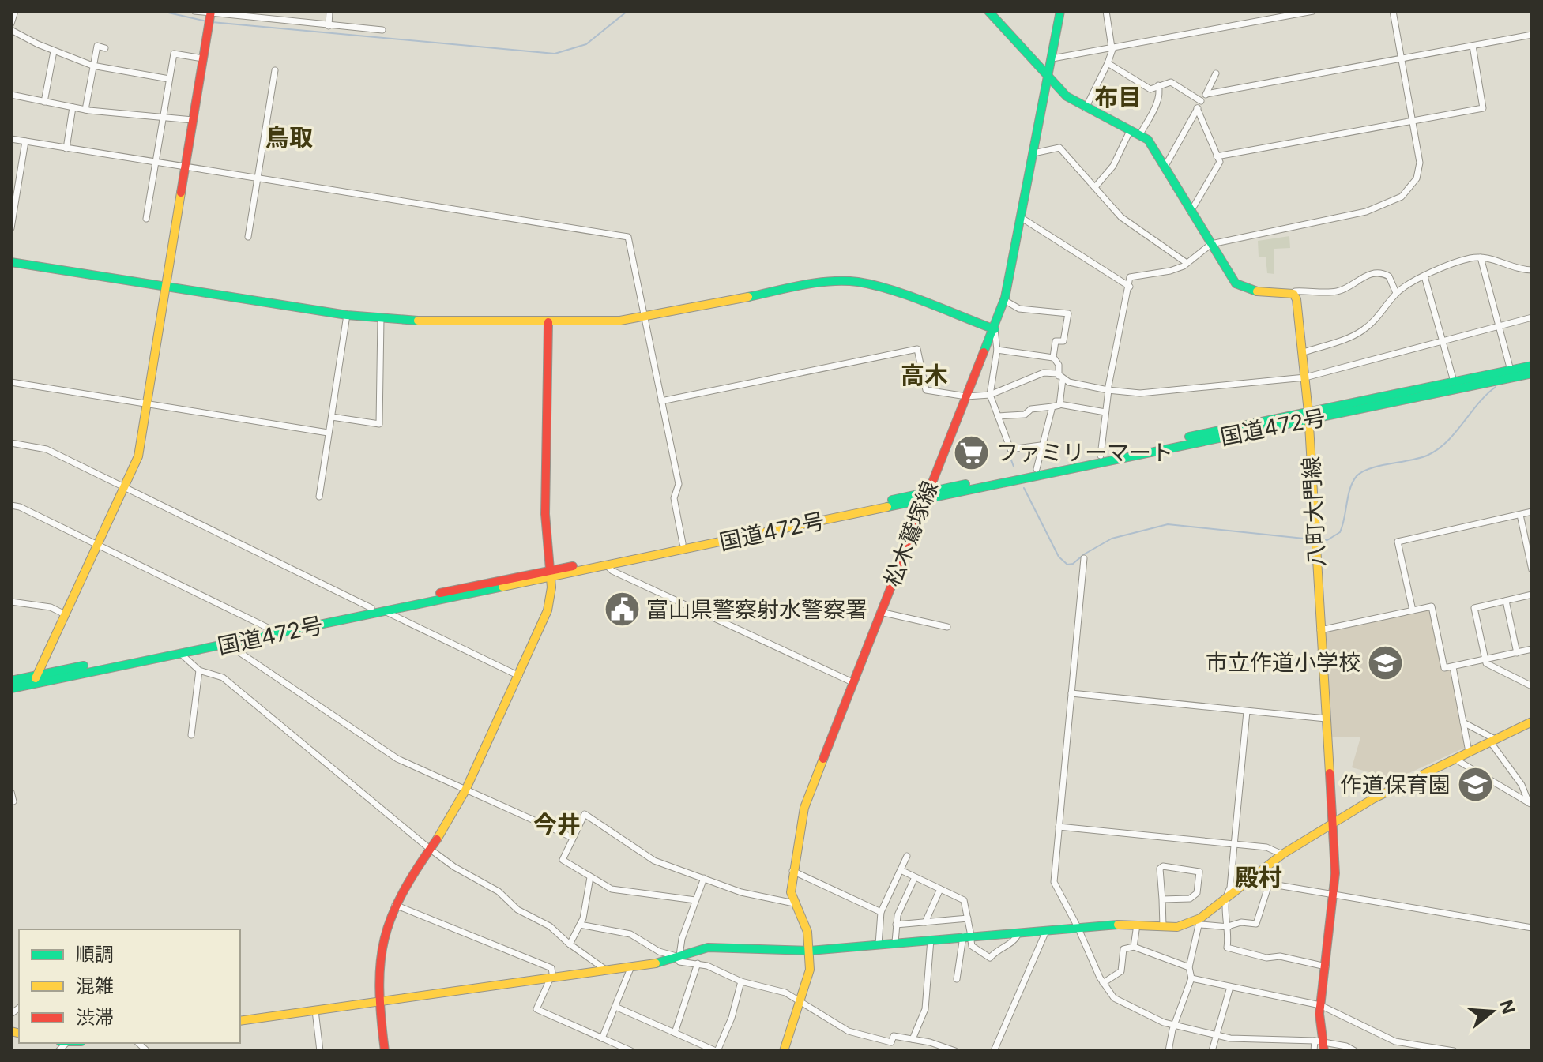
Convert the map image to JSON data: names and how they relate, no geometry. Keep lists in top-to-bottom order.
{
  "streets": {
    "main road": ["国道472号", "八町大門線", "松木鷲塚線"]
  },
  "crossings": [
    ["国道472号", "八町大門線"],
    ["国道472号", "松木鷲塚線"]
  ],
  "districts": [
    "布目",
    "鳥取",
    "高木",
    "今井",
    "殿村"
  ],
  "places": {
    "supermarket": ["ファミリーマート"],
    "public building": ["富山県警察射水警察署"],
    "school or university": ["市立作道小学校", "作道保育園"]
  },
  "legend": ["順調", "混雑", "渋滞"],
  "north": "right"
}
